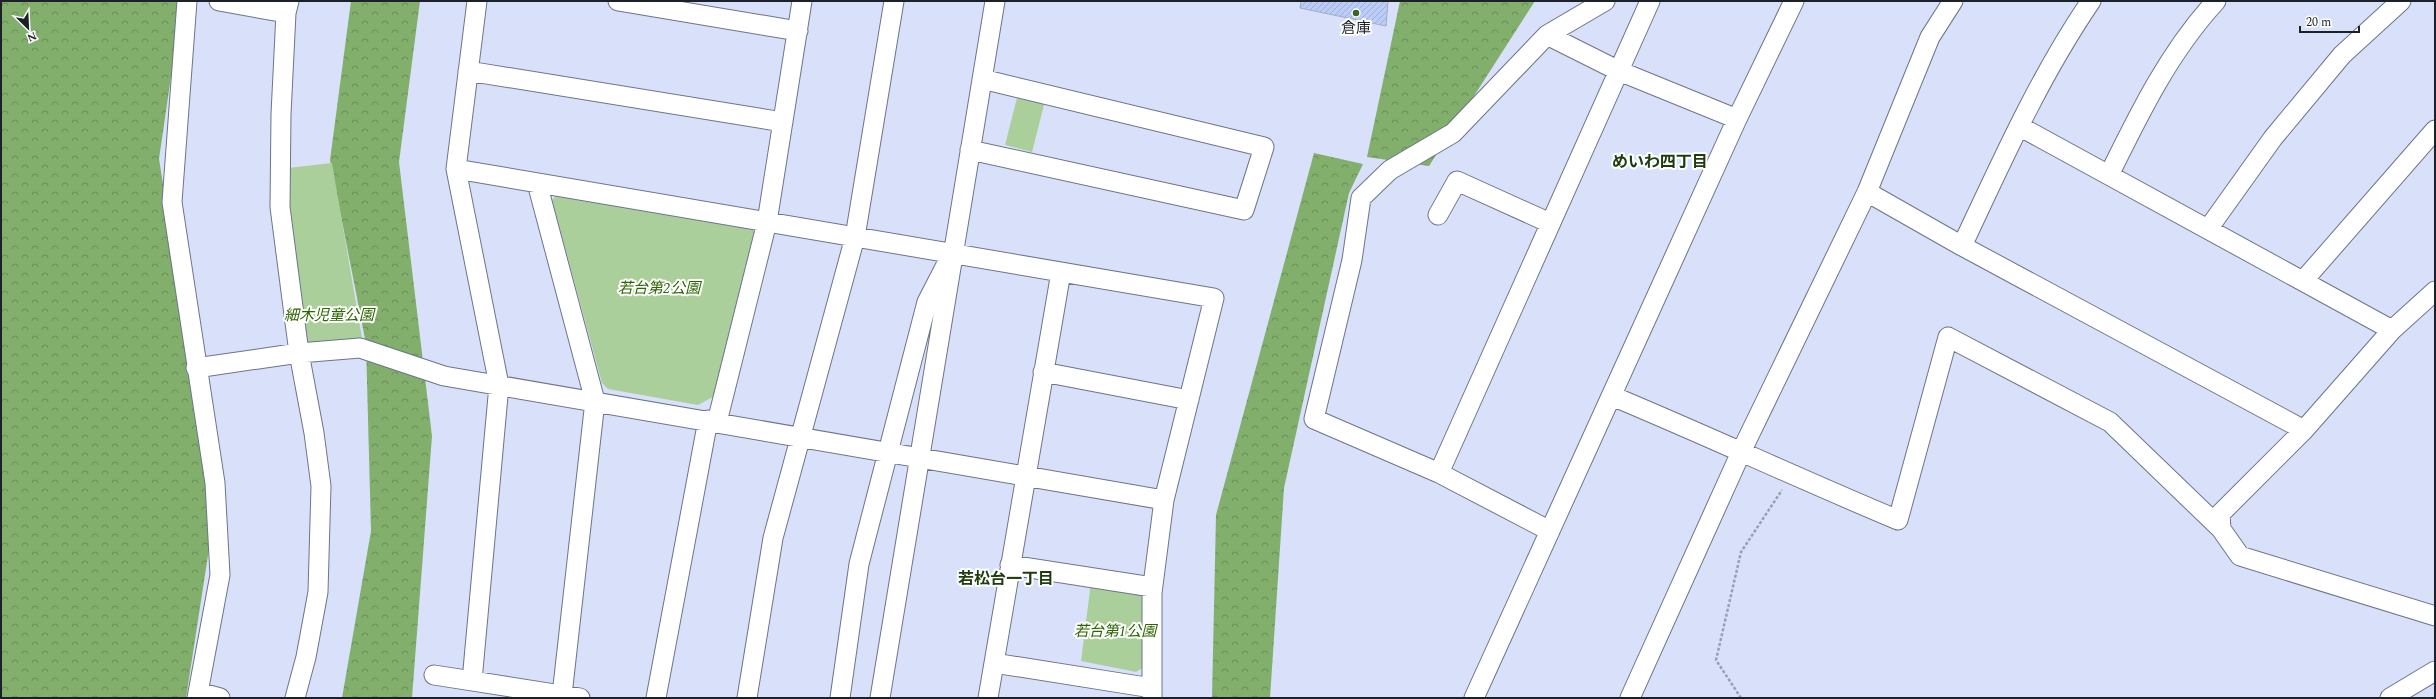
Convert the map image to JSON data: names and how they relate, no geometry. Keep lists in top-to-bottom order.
{
  "districts": ["めいわ四丁目", "若松台一丁目"],
  "parks": ["若台第2公園", "細木児童公園", "若台第1公園"],
  "places": ["倉庫"],
  "scale_bar": "20 m",
  "north": "bottom right"
}
